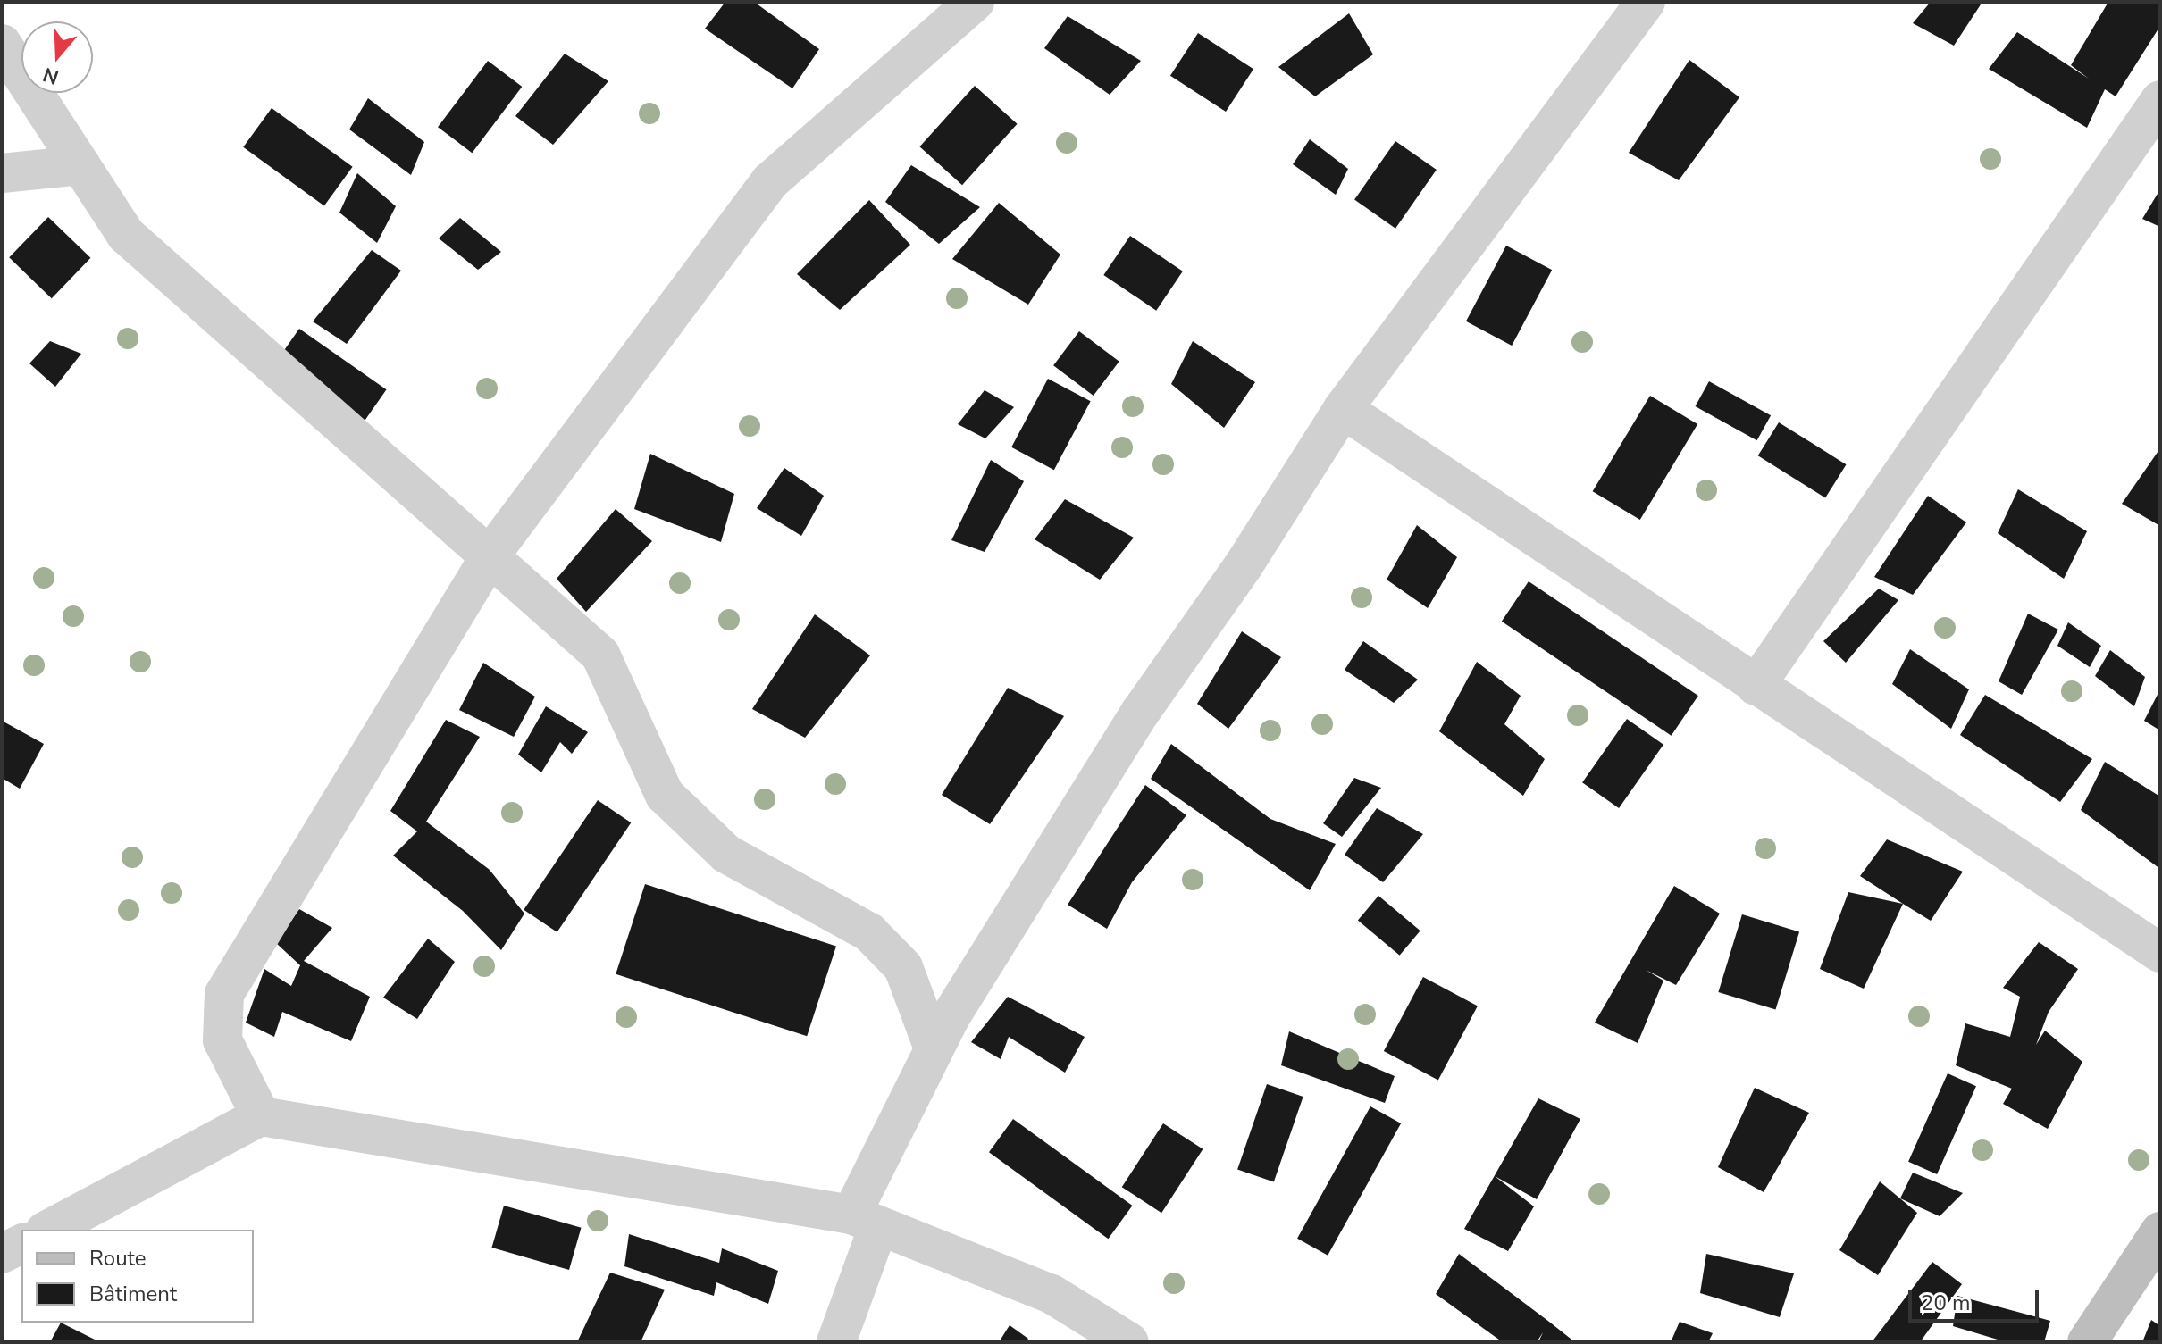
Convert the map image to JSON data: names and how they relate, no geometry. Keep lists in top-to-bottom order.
{
  "legend": ["Route", "Bâtiment"],
  "scale_bar": "20 m",
  "north": "bottom"
}
